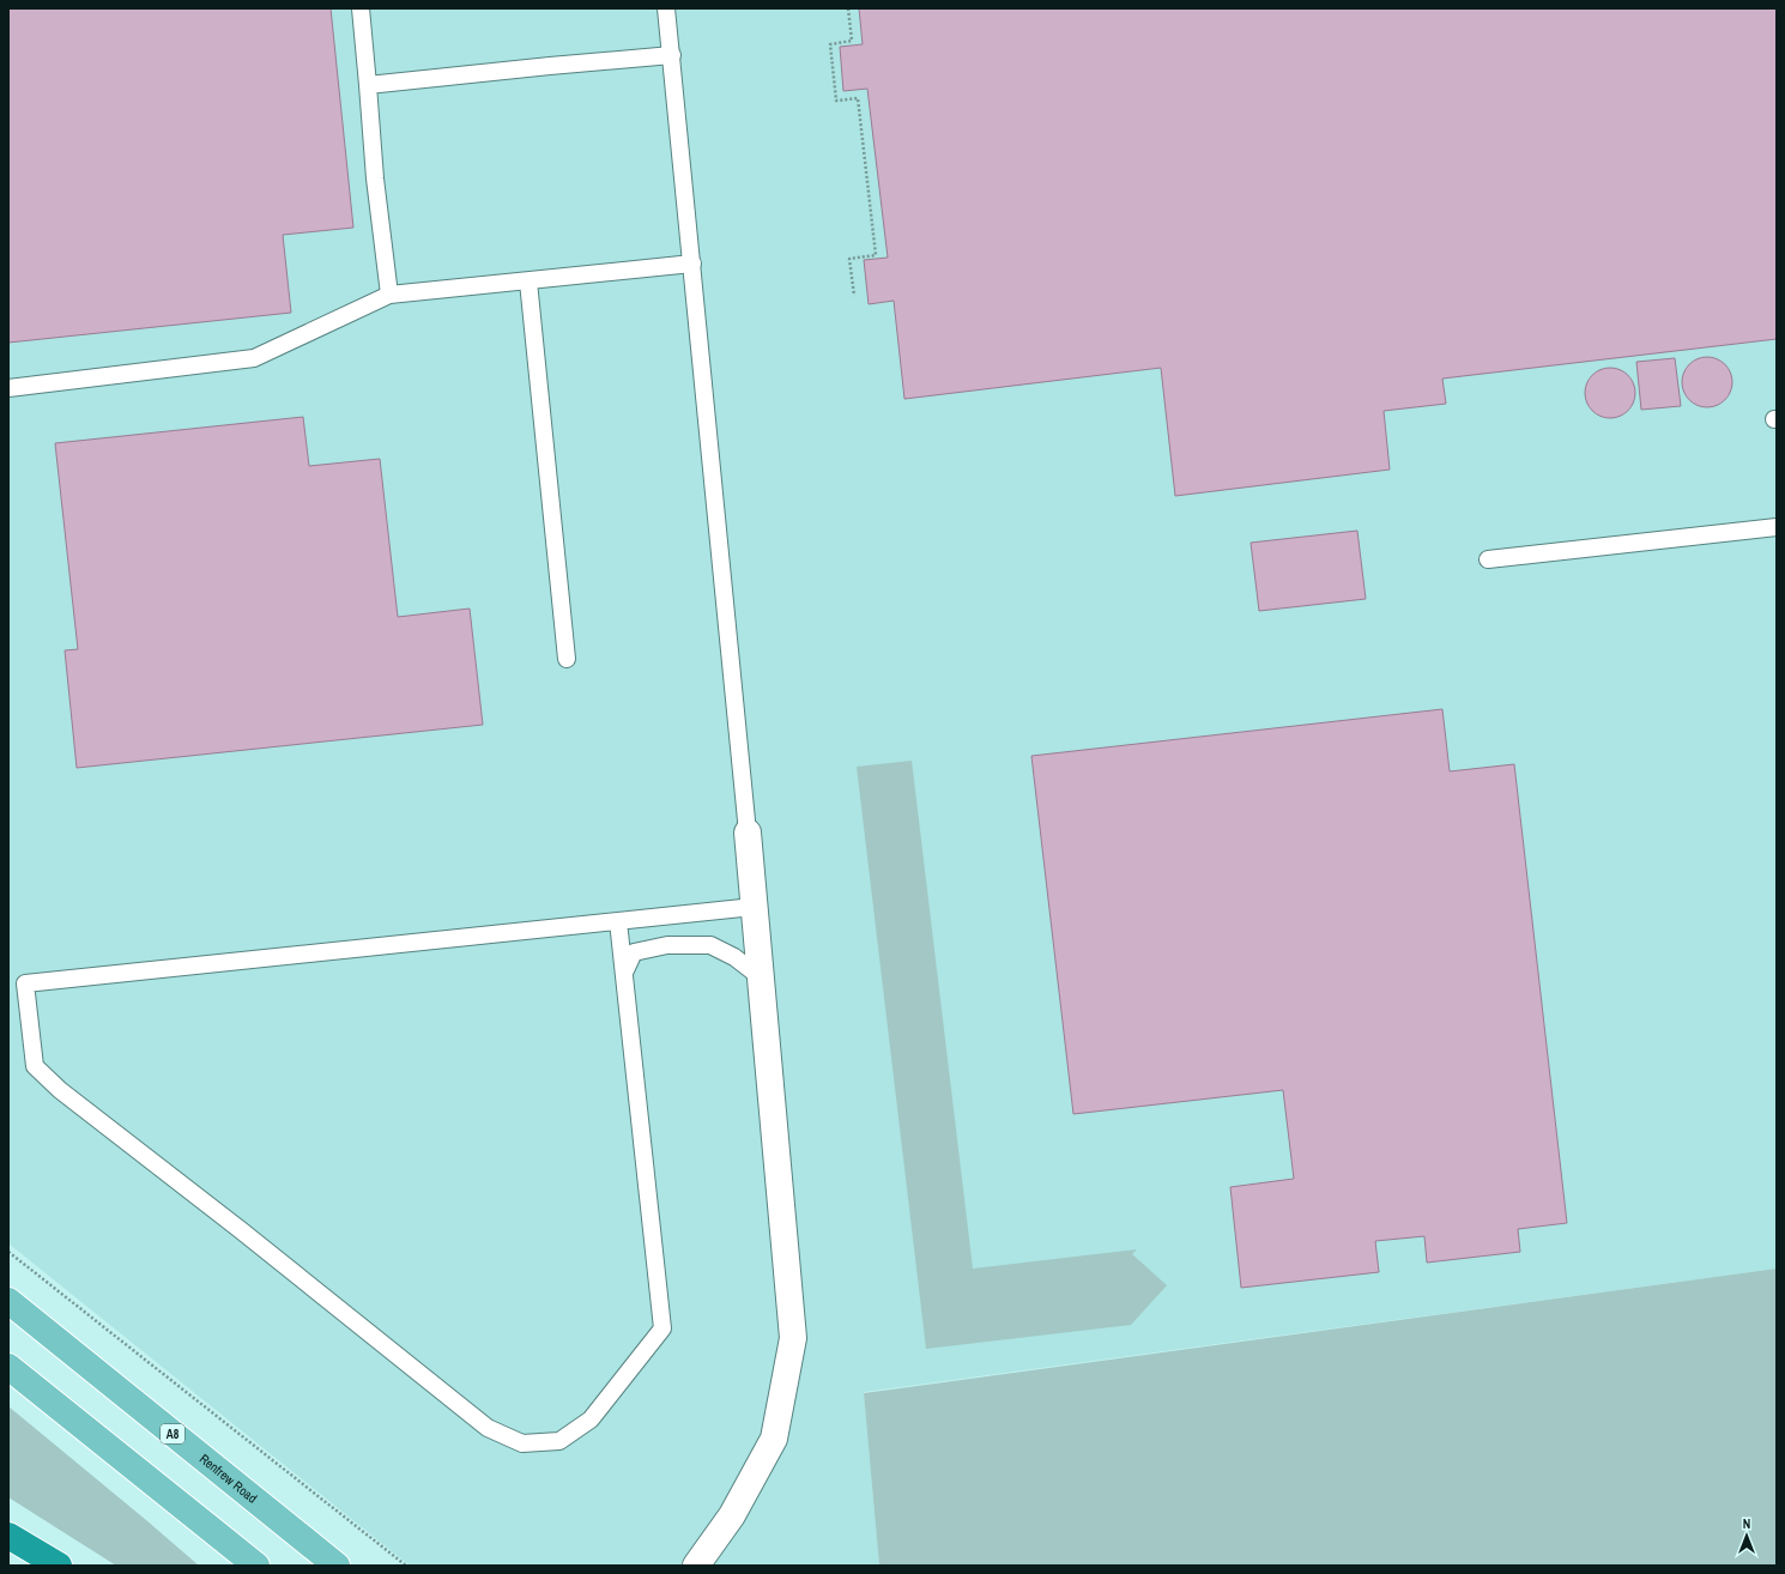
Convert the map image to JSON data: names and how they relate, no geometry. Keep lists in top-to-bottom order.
{
  "streets": {
    "main road": ["A8", "Renfrew Road"]
  },
  "north": "top"
}
